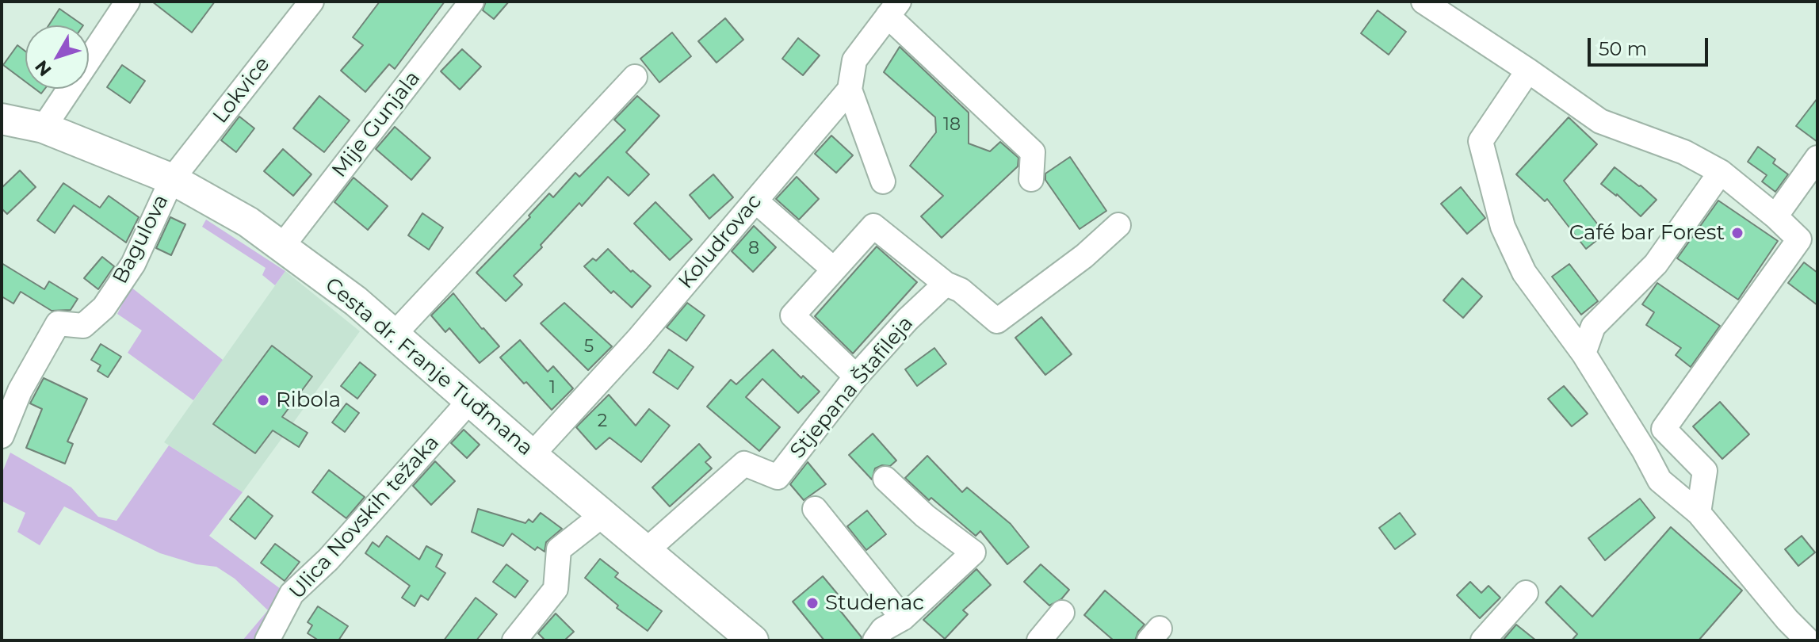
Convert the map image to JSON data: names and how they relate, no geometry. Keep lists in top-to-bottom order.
{
  "streets": {
    "main road": ["Cesta dr. Franje Tuđmana"],
    "street": [
      "Lokvice",
      "Mije Gunjala",
      "Bagulova",
      "Koludrovac",
      "Stjepana Štafileja",
      "Ulica Novskih težaka"
    ]
  },
  "crossings": [
    ["Lokvice", "Bagulova"],
    ["Lokvice", "Cesta dr. Franje Tuđmana"],
    ["Mije Gunjala", "Cesta dr. Franje Tuđmana"],
    ["Bagulova", "Cesta dr. Franje Tuđmana"],
    ["Koludrovac", "Cesta dr. Franje Tuđmana"],
    ["Cesta dr. Franje Tuđmana", "Stjepana Štafileja"],
    ["Cesta dr. Franje Tuđmana", "Ulica Novskih težaka"]
  ],
  "places": ["Café bar Forest", "Ribola", "Studenac"],
  "house_numbers": [
    "18",
    "8",
    "5",
    "1",
    "2"
  ],
  "scale_bar": "50 m",
  "north": "bottom left"
}
